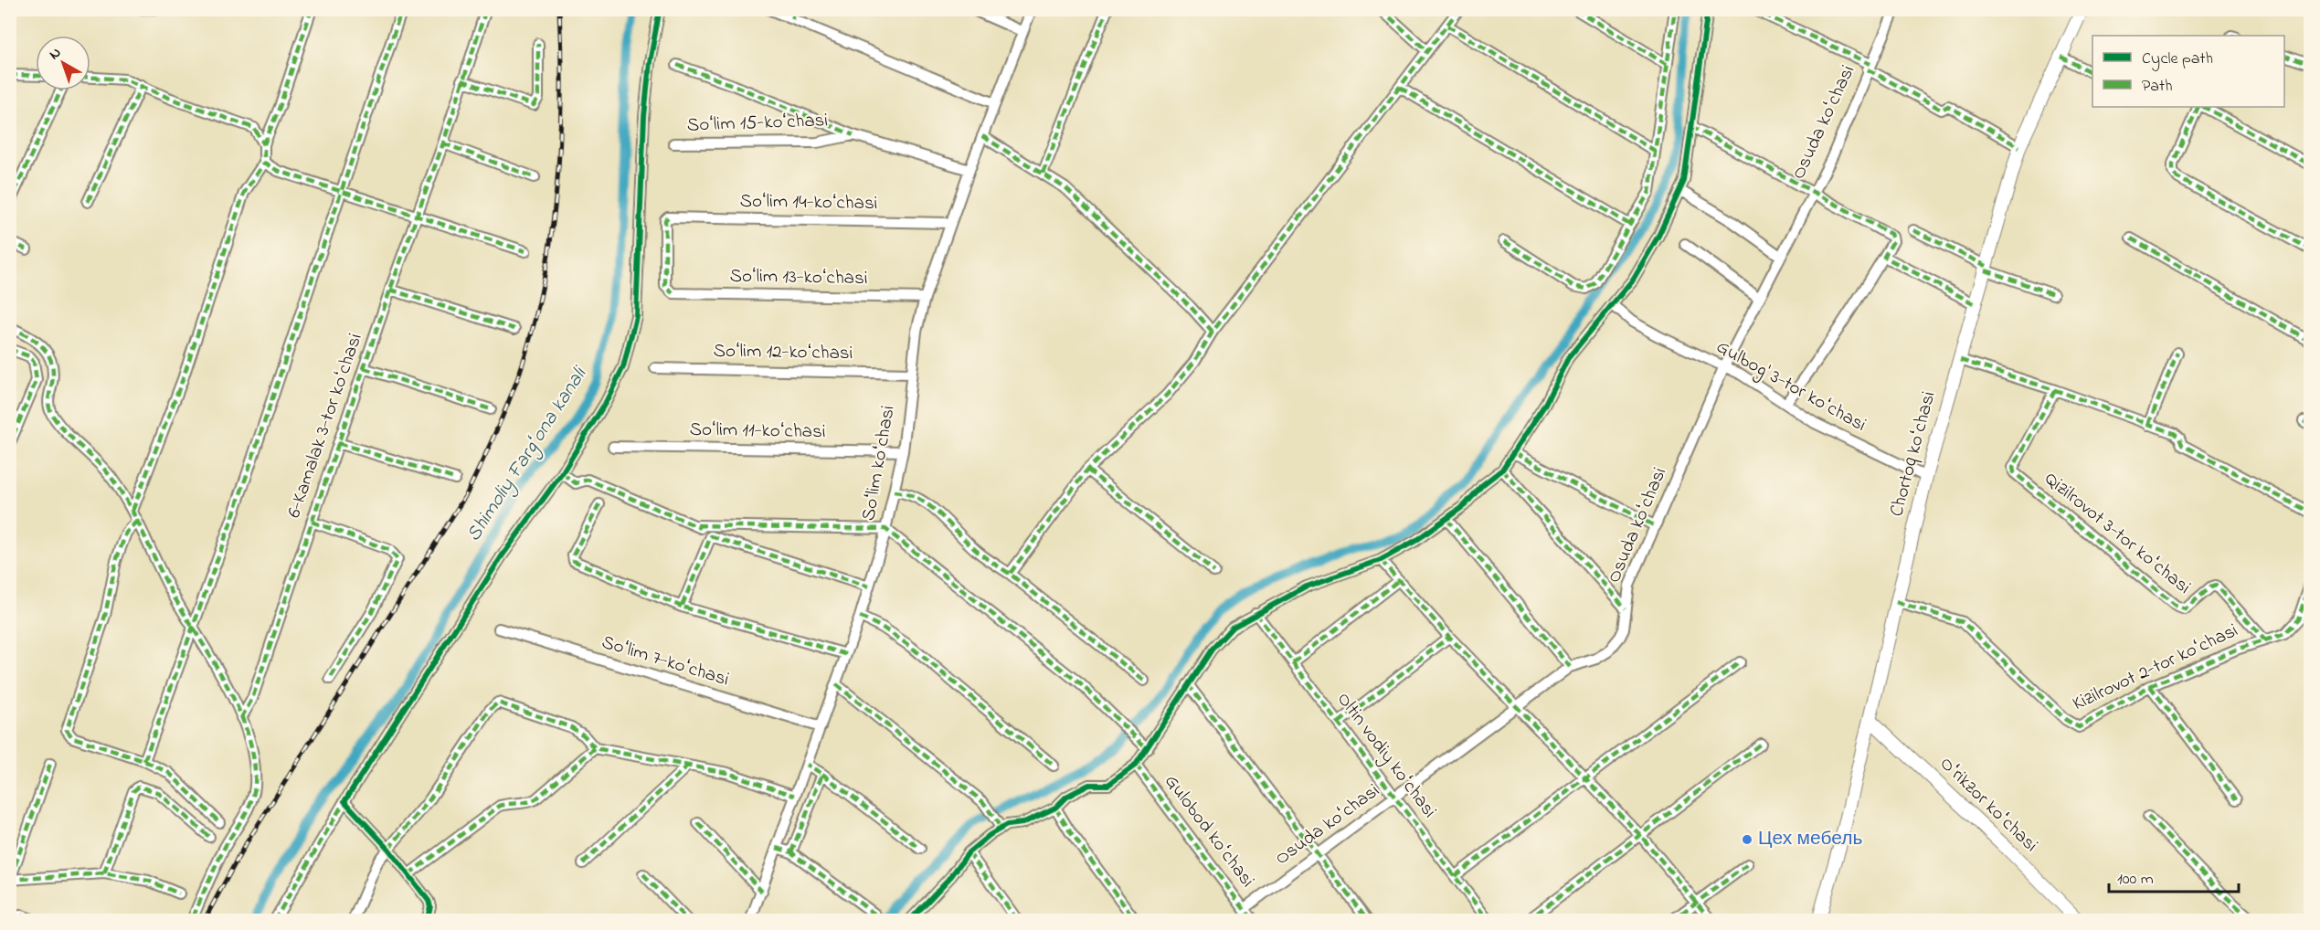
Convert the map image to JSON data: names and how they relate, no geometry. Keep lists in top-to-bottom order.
{
  "streets": {
    "main road": ["Chortoq koʻchasi", "Oʻrikzor koʻchasi"],
    "street": [
      "Osuda koʻchasi",
      "Soʻlim 15-koʻchasi",
      "Soʻlim 14-koʻchasi",
      "Soʻlim 13-koʻchasi",
      "Soʻlim 12-koʻchasi",
      "Gulbog' 3-tor koʻchasi",
      "6-Kamalak 3-tor koʻchasi",
      "Soʻlim 11-koʻchasi",
      "Soʻlim koʻchasi",
      "Qizilrovot 3-tor koʻchasi",
      "Soʻlim 7-koʻchasi",
      "Kizilrovot 2-tor koʻchasi",
      "Oltin vodiy koʻchasi",
      "Gulobod koʻchasi"
    ]
  },
  "crossings": [
    ["Osuda koʻchasi", "Gulbog' 3-tor koʻchasi"],
    ["Osuda koʻchasi", "Oltin vodiy koʻchasi"],
    ["Osuda koʻchasi", "Gulobod koʻchasi"],
    ["Soʻlim 15-koʻchasi", "Soʻlim koʻchasi"],
    ["Soʻlim 14-koʻchasi", "Soʻlim 13-koʻchasi"],
    ["Soʻlim 14-koʻchasi", "Soʻlim koʻchasi"],
    ["Soʻlim 13-koʻchasi", "Soʻlim koʻchasi"],
    ["Soʻlim 12-koʻchasi", "Soʻlim koʻchasi"],
    ["Gulbog' 3-tor koʻchasi", "Chortoq koʻchasi"],
    ["Soʻlim 11-koʻchasi", "Soʻlim koʻchasi"],
    ["Chortoq koʻchasi", "Kizilrovot 2-tor koʻchasi"],
    ["Chortoq koʻchasi", "Oʻrikzor koʻchasi"],
    ["Soʻlim koʻchasi", "Soʻlim 7-koʻchasi"],
    ["Qizilrovot 3-tor koʻchasi", "Kizilrovot 2-tor koʻchasi"]
  ],
  "water": ["Shimoliy Fargʻona kanali"],
  "places": ["Цех мебель"],
  "legend": ["Cycle path", "Path"],
  "scale_bar": "100 m",
  "north": "top left"
}
